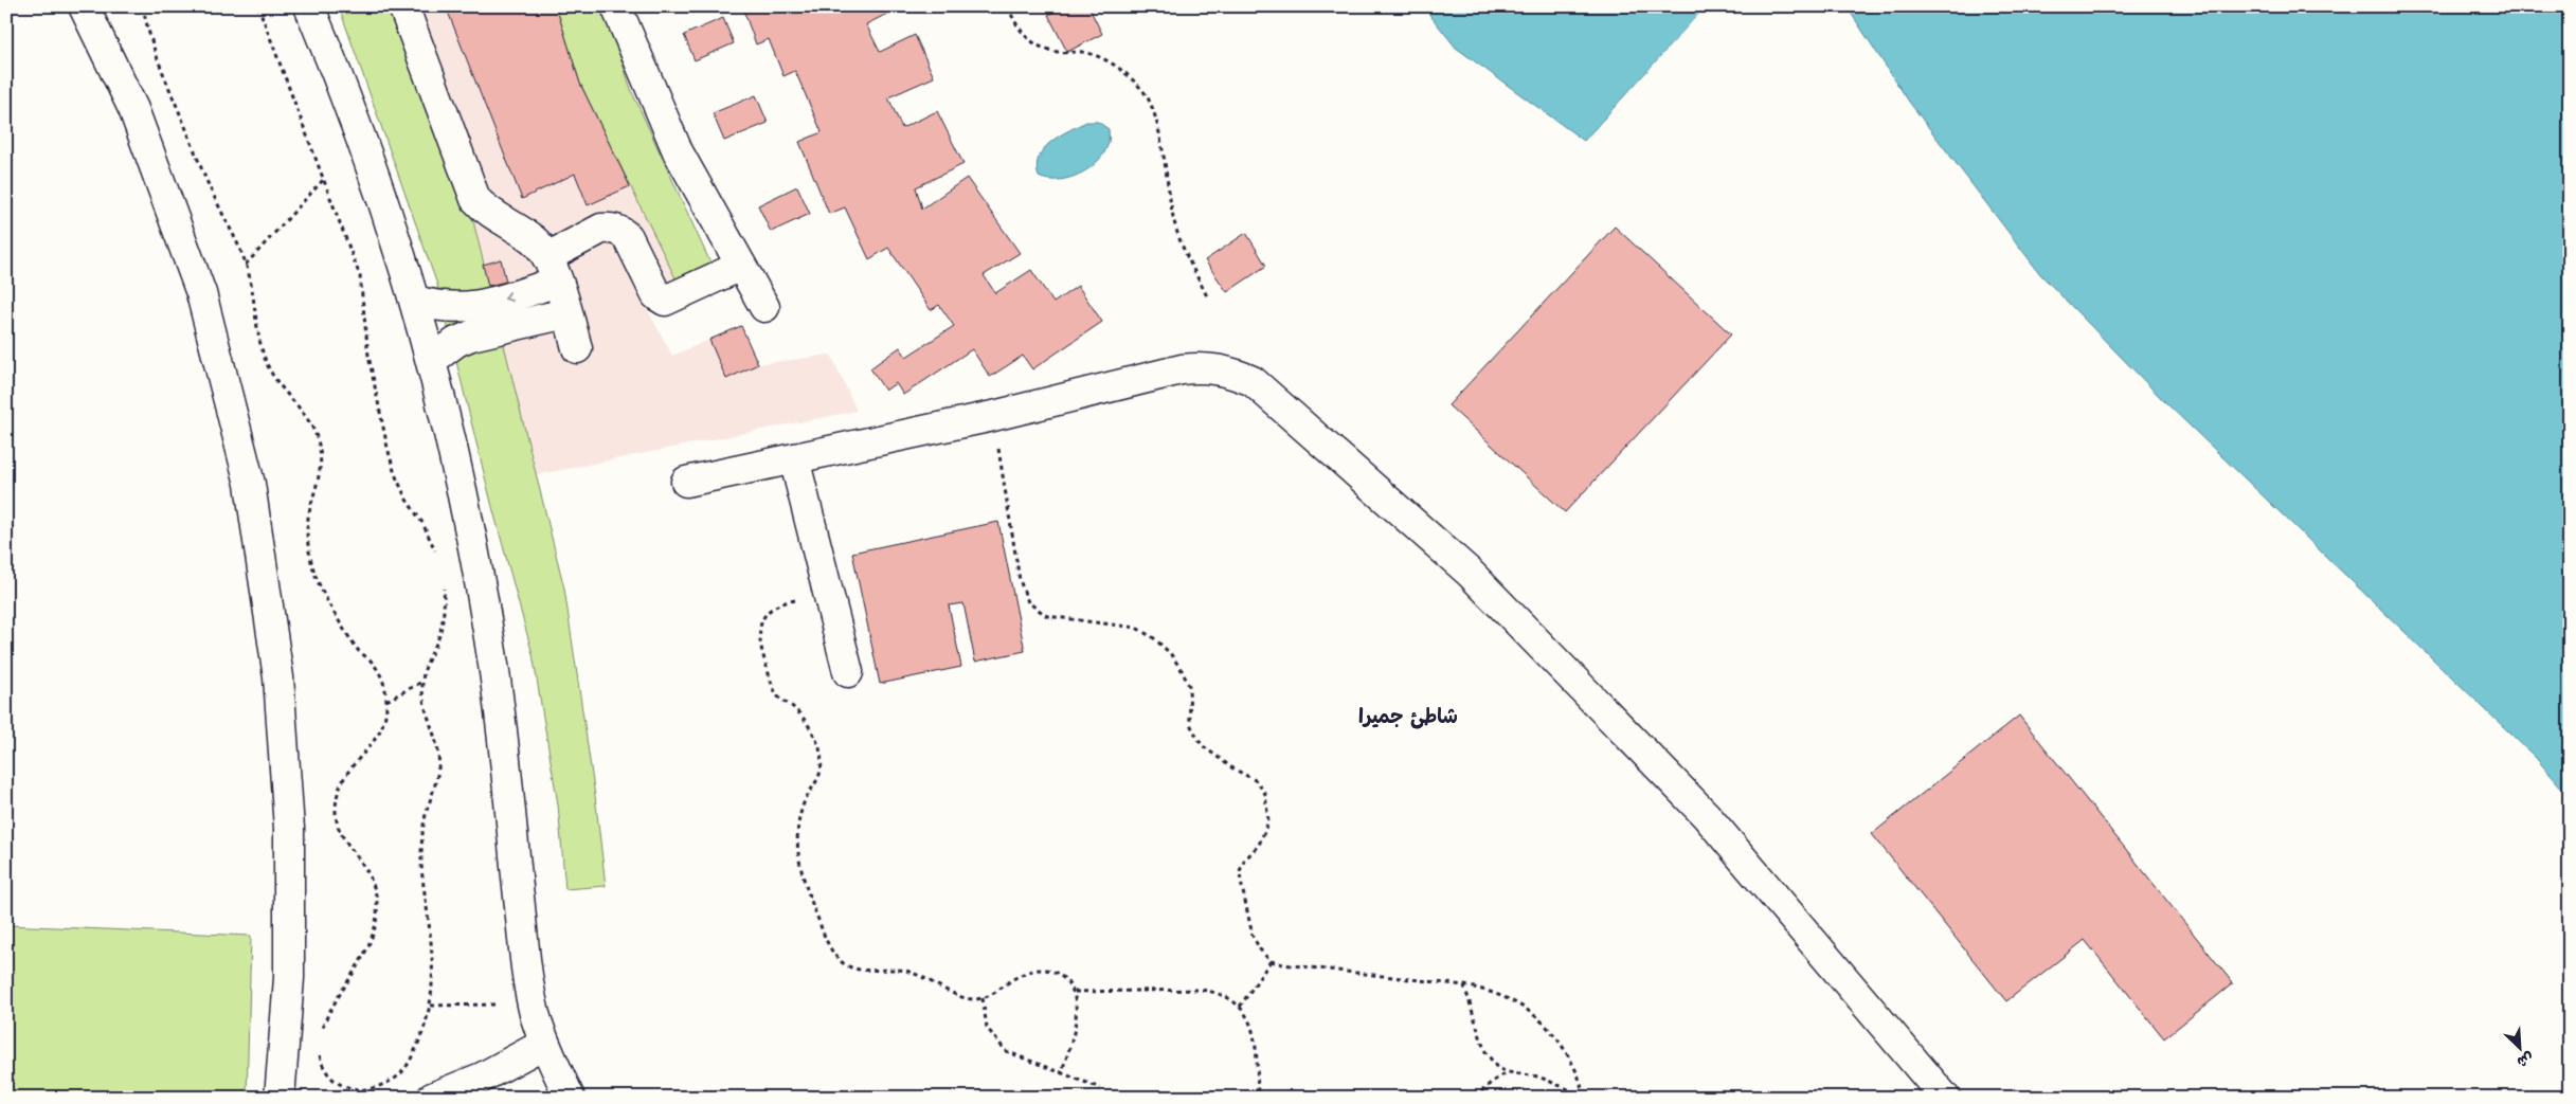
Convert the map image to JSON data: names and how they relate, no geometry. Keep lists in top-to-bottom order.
{
  "districts": ["شاطئ جميرا"],
  "north": "bottom right"
}
